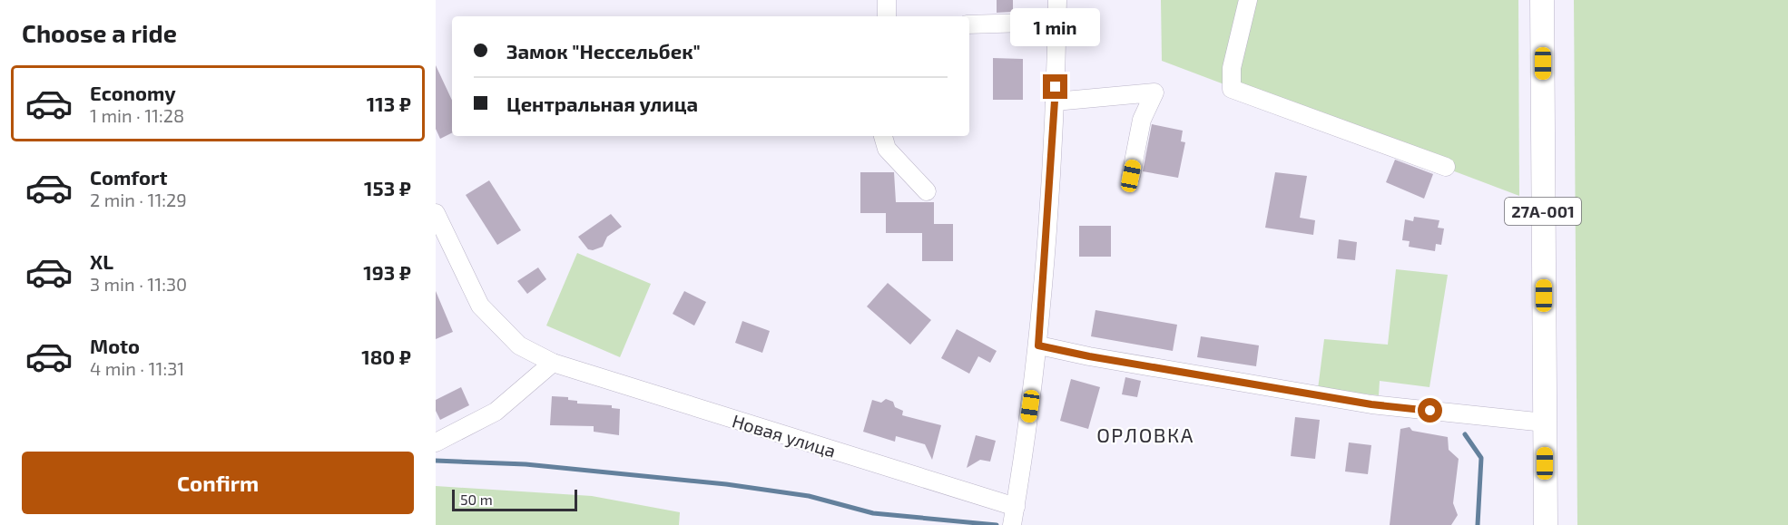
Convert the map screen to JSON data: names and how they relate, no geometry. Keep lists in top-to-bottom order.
{
  "streets": {
    "main road": ["27А-001"],
    "street": ["Новая улица"]
  },
  "districts": ["ОРЛОВКА"],
  "scale_bar": "50 m",
  "page": {
    "heading": "Choose a ride",
    "bubble": "1 min",
    "banner": ["Замок \"Нессельбек\"", "Центральная улица"],
    "list": [
      {
        "name": "Economy",
        "note": "1 min · 11:28",
        "value": "113 ₽"
      },
      {
        "name": "Comfort",
        "note": "2 min · 11:29",
        "value": "153 ₽"
      },
      {
        "name": "XL",
        "note": "3 min · 11:30",
        "value": "193 ₽"
      },
      {
        "name": "Moto",
        "note": "4 min · 11:31",
        "value": "180 ₽"
      }
    ],
    "buttons": "Confirm",
    "scale": "50 m"
  }
}
